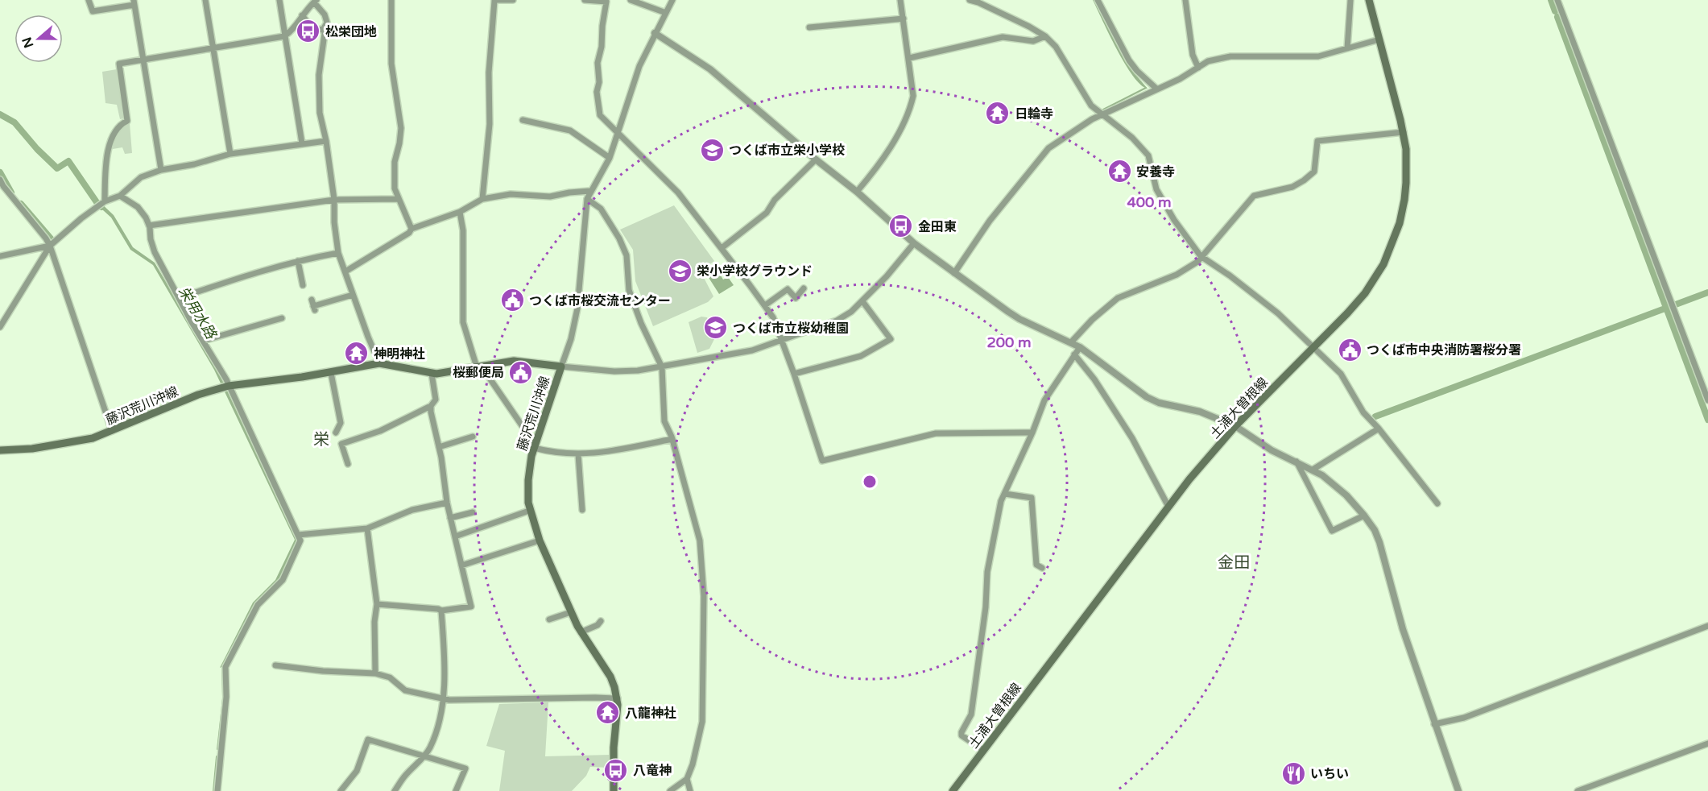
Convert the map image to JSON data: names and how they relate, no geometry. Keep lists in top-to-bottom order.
{
  "streets": {
    "main road": ["藤沢荒川沖線", "土浦大曽根線"]
  },
  "districts": ["栄", "金田"],
  "water": ["栄用水路"],
  "places": {
    "bus stop": ["松栄団地", "金田東", "八竜神"],
    "temple": [
      "日輪寺",
      "安養寺",
      "神明神社",
      "八龍神社"
    ],
    "school or university": ["つくば市立栄小学校", "栄小学校グラウンド", "つくば市立桜幼稚園"],
    "public building": ["つくば市桜交流センター", "つくば市中央消防署桜分署", "桜郵便局"],
    "restaurant": ["いちい"]
  },
  "north": "left",
  "rings": ["400 m", "200 m"]
}
